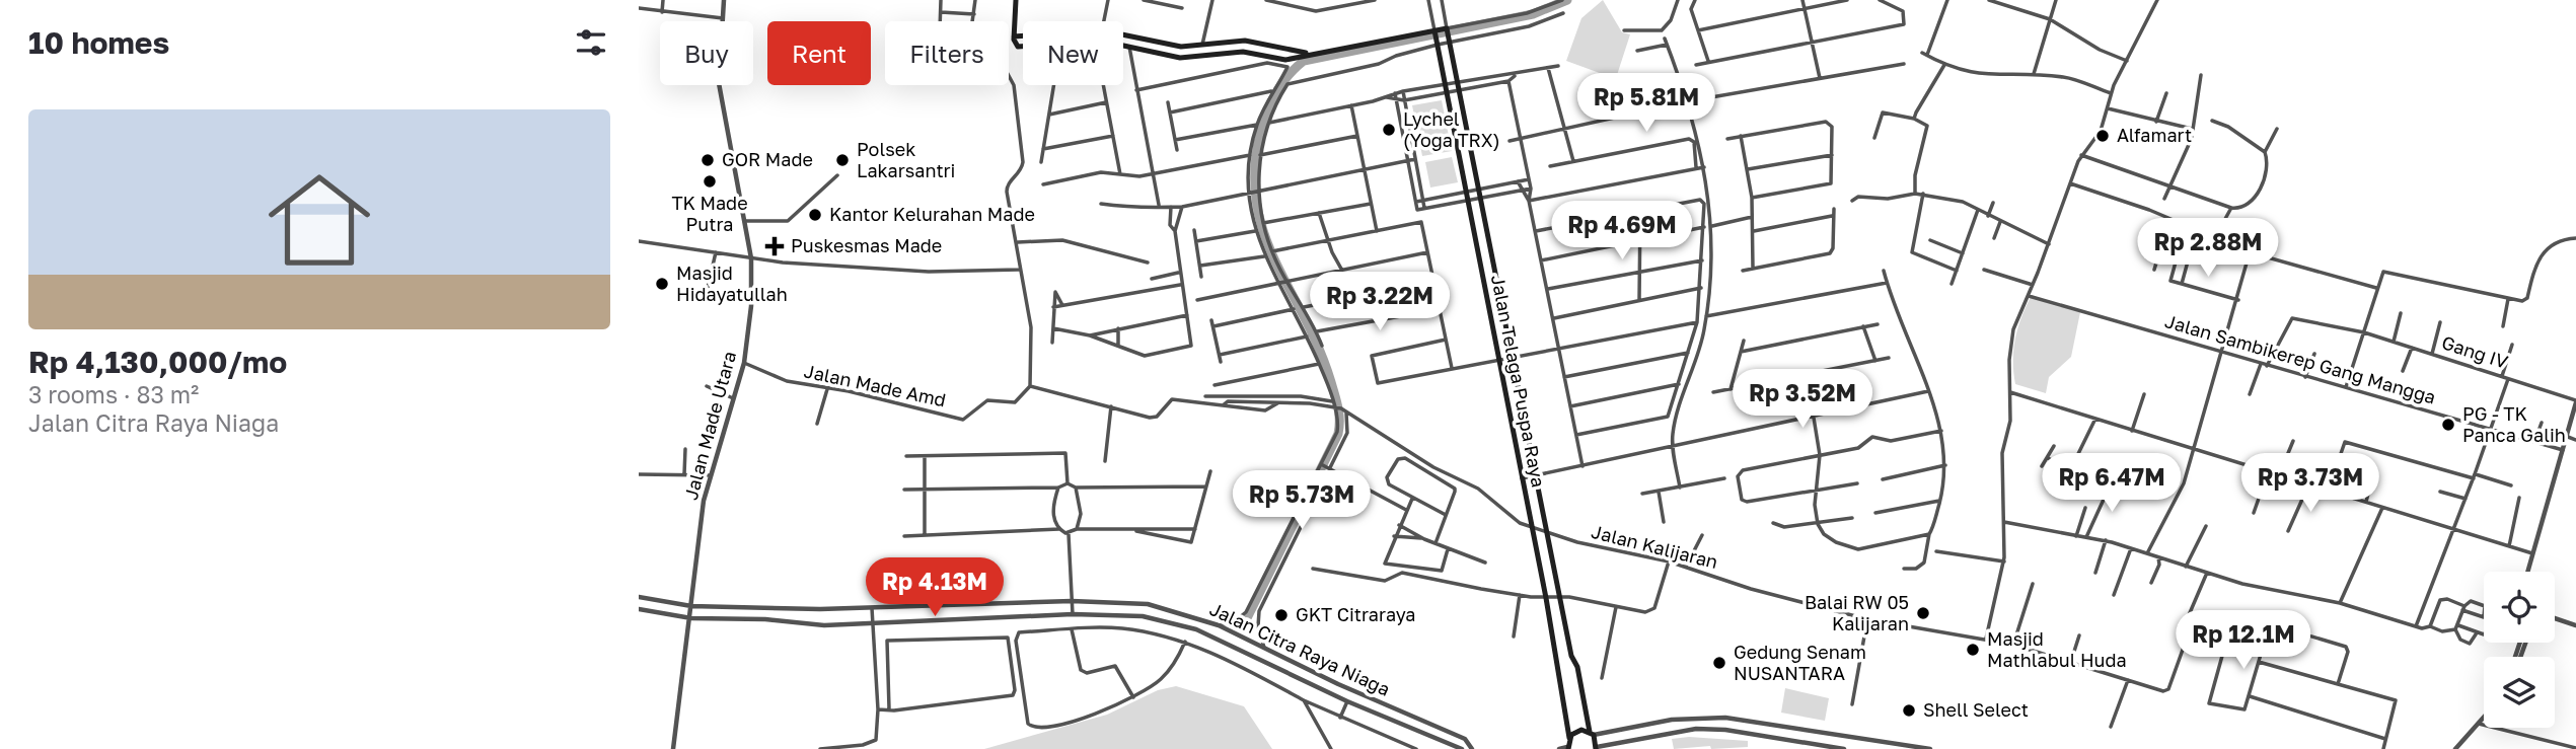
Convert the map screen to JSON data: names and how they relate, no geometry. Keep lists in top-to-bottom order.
{
  "streets": {
    "main road": ["Jalan Telaga Puspa Raya"],
    "street": [
      "Gang IV",
      "Jalan Sambikerep Gang Mangga",
      "Jalan Made Amd",
      "Jalan Made Utara",
      "Jalan Kalijaran",
      "Jalan Citra Raya Niaga"
    ]
  },
  "crossings": [
    ["Gang IV", "Jalan Sambikerep Gang Mangga"],
    ["Jalan Telaga Puspa Raya", "Jalan Kalijaran"],
    ["Jalan Made Amd", "Jalan Made Utara"],
    ["Jalan Made Utara", "Jalan Citra Raya Niaga"]
  ],
  "places": {
    "other": [
      "Lychel (Yoga TRX)",
      "Alfamart",
      "GOR Made",
      "Polsek Lakarsantri",
      "TK Made Putra",
      "Kantor Kelurahan Made",
      "Masjid Hidayatullah",
      "PG - TK Panca Galih",
      "Balai RW 05 Kalijaran",
      "GKT Citraraya",
      "Masjid Mathlabul Huda",
      "Gedung Senam NUSANTARA",
      "Shell Select"
    ],
    "health": ["Puskesmas Made"]
  },
  "page": {
    "heading": "10 homes",
    "chip": [
      "Buy",
      "Rent",
      "Filters",
      "New"
    ],
    "price": [
      "Rp 5.81M",
      "Rp 4.69M",
      "Rp 2.88M",
      "Rp 3.22M",
      "Rp 3.52M",
      "Rp 6.47M",
      "Rp 3.73M",
      "Rp 5.73M",
      "Rp 4.13M",
      "Rp 12.1M"
    ],
    "list": [
      {
        "name": "Rp 4,130,000/mo",
        "note": "3 rooms · 83 m² · Jalan Citra Raya Niaga"
      }
    ]
  }
}
